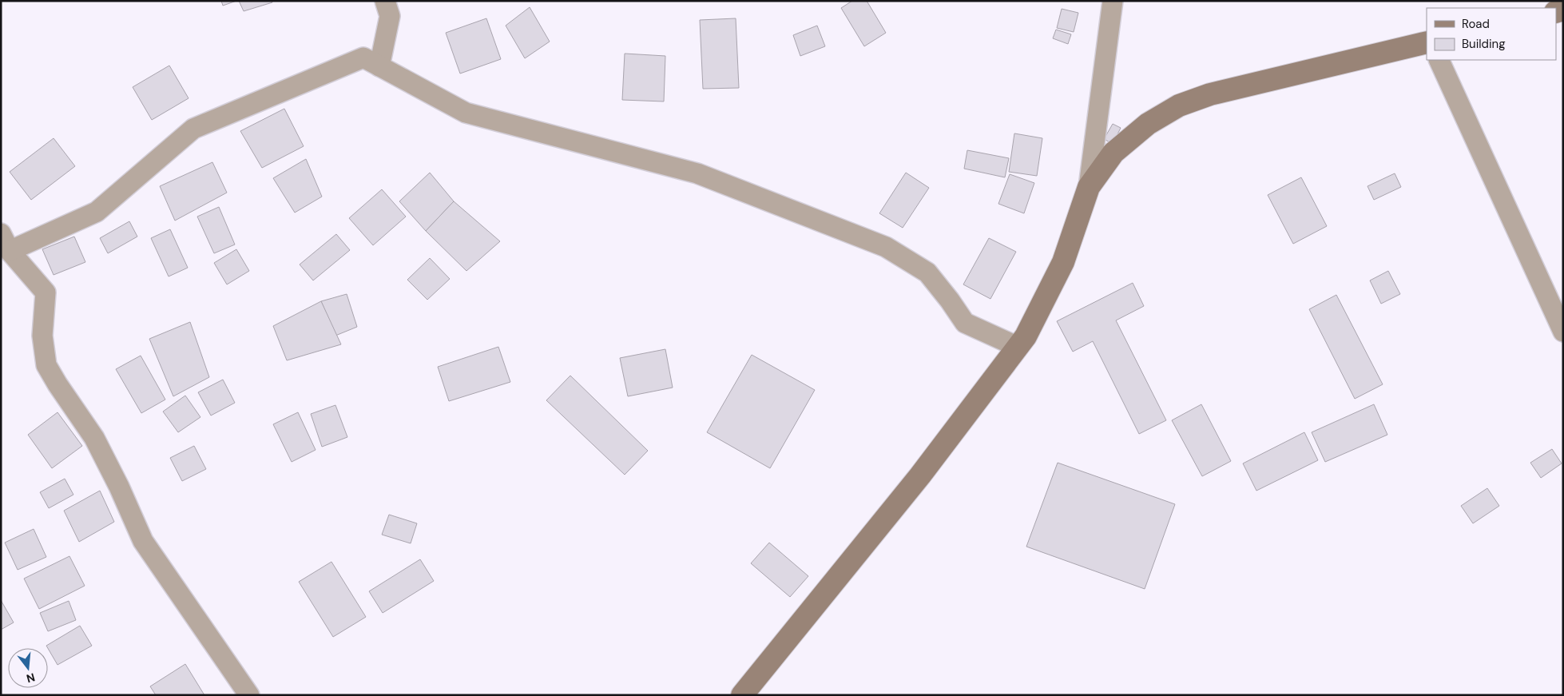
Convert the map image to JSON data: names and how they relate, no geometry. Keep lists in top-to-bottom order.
{
  "legend": ["Road", "Building"],
  "north": "bottom"
}
